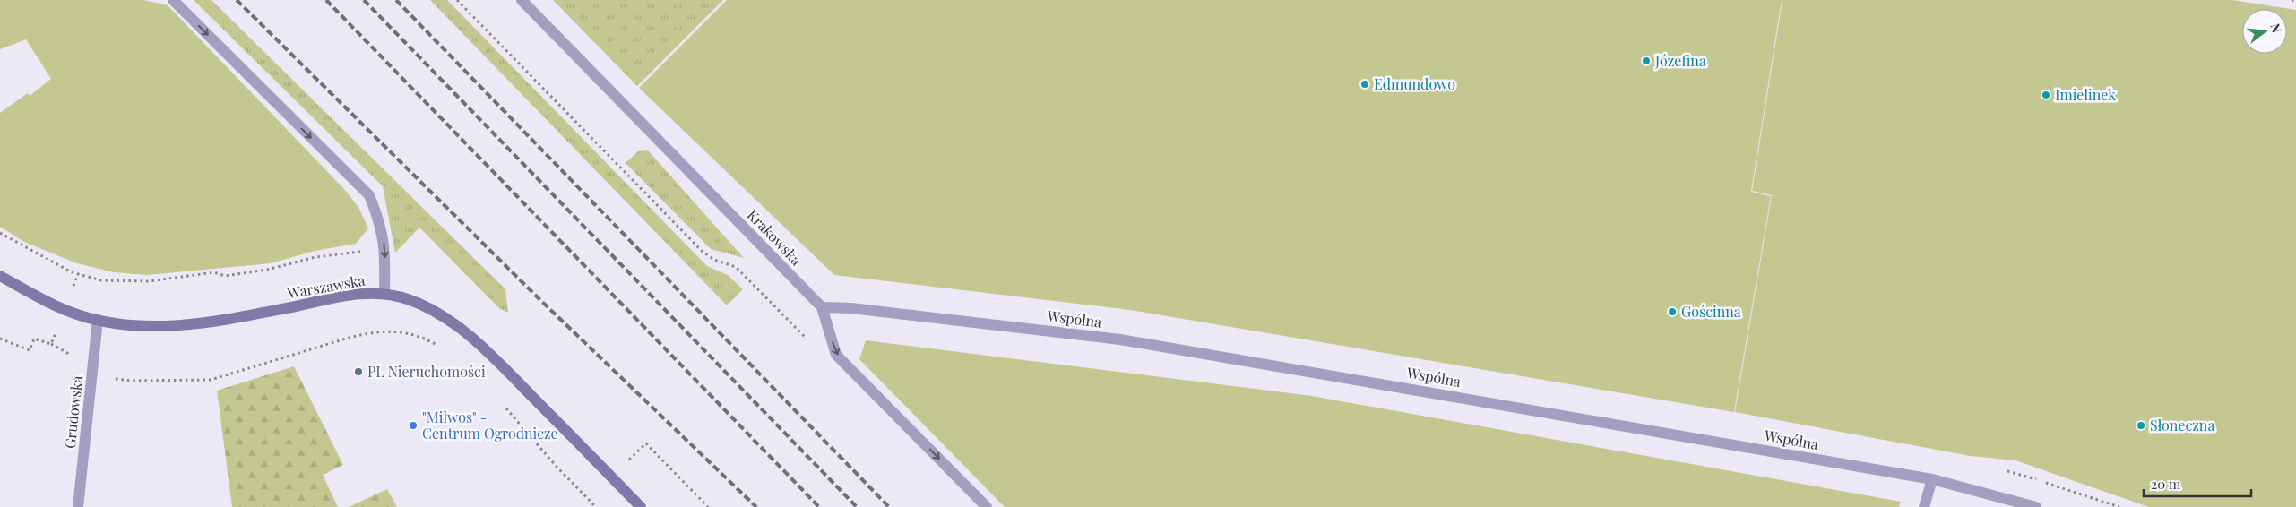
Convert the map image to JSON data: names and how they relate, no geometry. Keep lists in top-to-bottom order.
{
  "streets": {
    "street": [
      "Krakowska",
      "Warszawska",
      "Wspólna",
      "Grudowska"
    ]
  },
  "crossings": [
    ["Krakowska", "Wspólna"],
    ["Warszawska", "Grudowska"]
  ],
  "one_way": ["Krakowska"],
  "places": [
    "Józefina",
    "Edmundowo",
    "Imielinek",
    "Gościnna",
    "PL Nieruchomości",
    "\"Milwos\" - Centrum Ogrodnicze",
    "Słoneczna"
  ],
  "scale_bar": "20 m",
  "north": "right"
}
